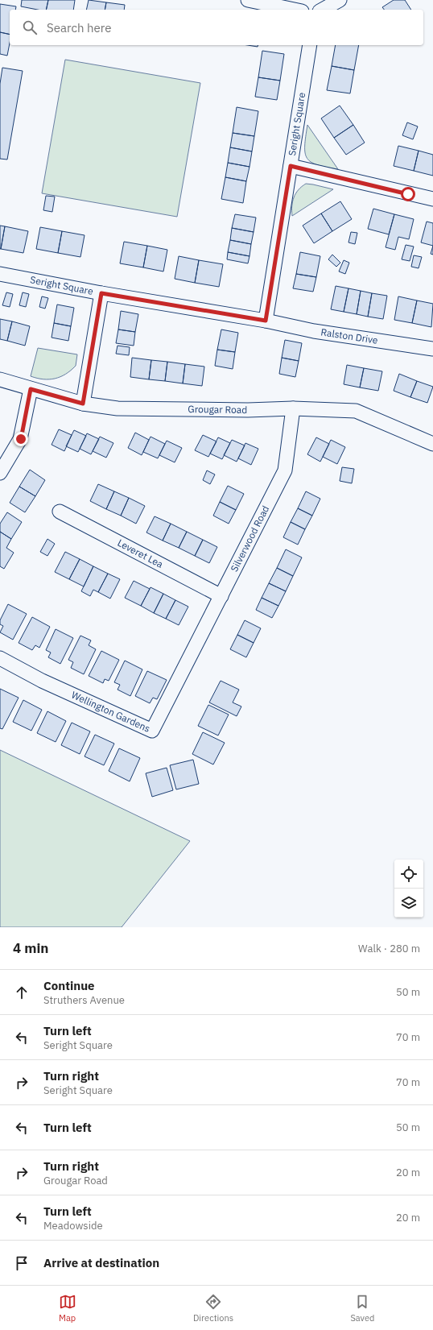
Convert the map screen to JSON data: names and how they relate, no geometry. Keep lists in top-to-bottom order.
{
  "streets": {
    "street": [
      "Seright Square",
      "Ralston Drive",
      "Grougar Road",
      "Silverwood Road",
      "Leveret Lea",
      "Wellington Gardens"
    ]
  },
  "crossings": [
    ["Seright Square", "Ralston Drive"],
    ["Grougar Road", "Silverwood Road"],
    ["Silverwood Road", "Leveret Lea"],
    ["Silverwood Road", "Wellington Gardens"]
  ],
  "page": {
    "search": "Search here",
    "heading": ["4 min", "Walk · 280 m"],
    "list": [
      ["Continue", "Struthers Avenue", "50 m"],
      ["Turn left", "Seright Square", "70 m"],
      ["Turn right", "Seright Square", "70 m"],
      ["Turn left", "50 m"],
      ["Turn right", "Grougar Road", "20 m"],
      ["Turn left", "Meadowside", "20 m"],
      "Arrive at destination"
    ],
    "nav": ["Map", "Directions", "Saved"]
  }
}
